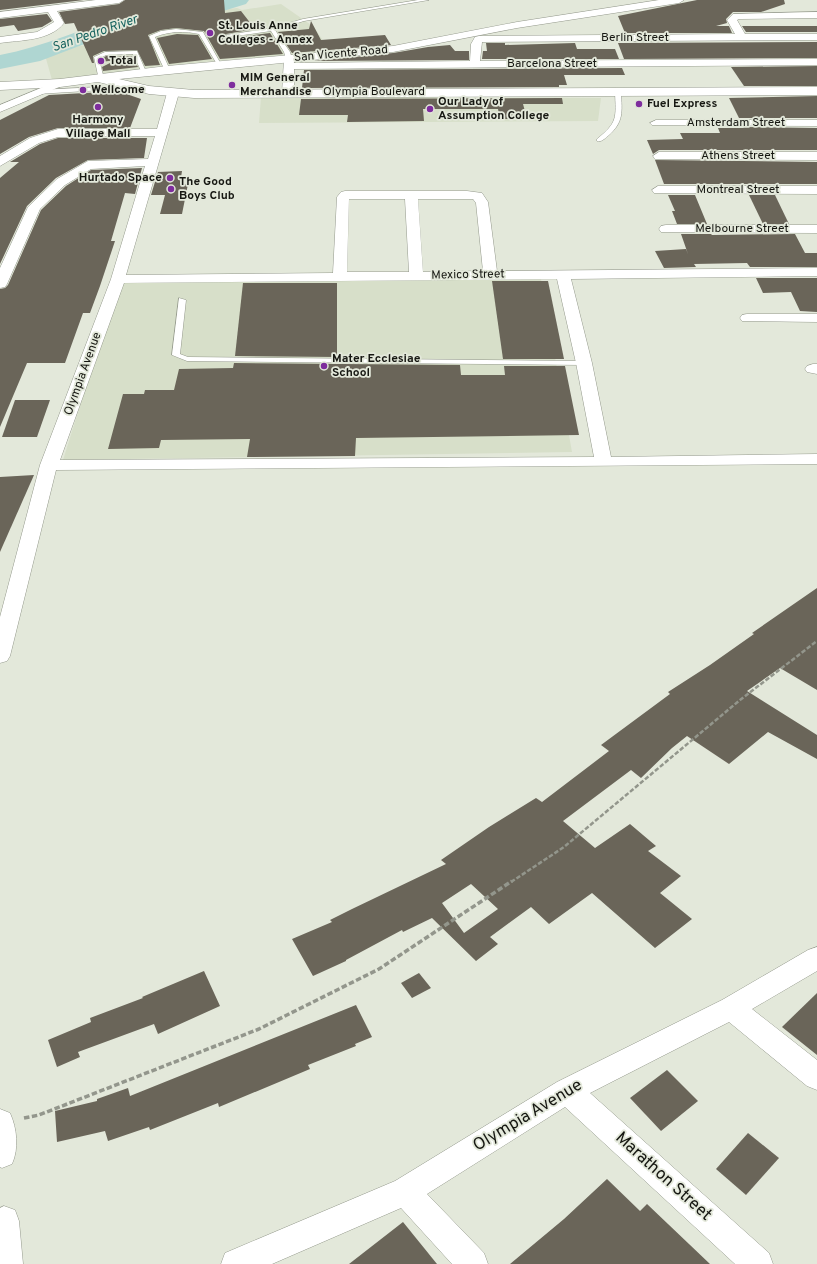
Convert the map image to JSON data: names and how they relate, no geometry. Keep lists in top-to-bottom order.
{
  "streets": {
    "main road": ["San Vicente Road", "Olympia Boulevard"],
    "street": [
      "Berlin Street",
      "Barcelona Street",
      "Amsterdam Street",
      "Athens Street",
      "Montreal Street",
      "Melbourne Street",
      "Mexico Street",
      "Olympia Avenue",
      "Marathon Street"
    ]
  },
  "crossings": [
    ["Berlin Street", "Barcelona Street"],
    ["San Vicente Road", "Barcelona Street"],
    ["San Vicente Road", "Olympia Boulevard"],
    ["Olympia Boulevard", "Olympia Avenue"],
    ["Mexico Street", "Olympia Avenue"],
    ["Olympia Avenue", "Marathon Street"]
  ],
  "water": ["San Pedro River"],
  "places": [
    "St. Louis Anne Colleges - Annex",
    "Total",
    "MIM General Merchandise",
    "Wellcome",
    "Fuel Express",
    "Harmony Village Mall",
    "Our Lady of Assumption College",
    "Hurtado Space",
    "The Good Boys Club",
    "Mater Ecclesiae School"
  ]
}
